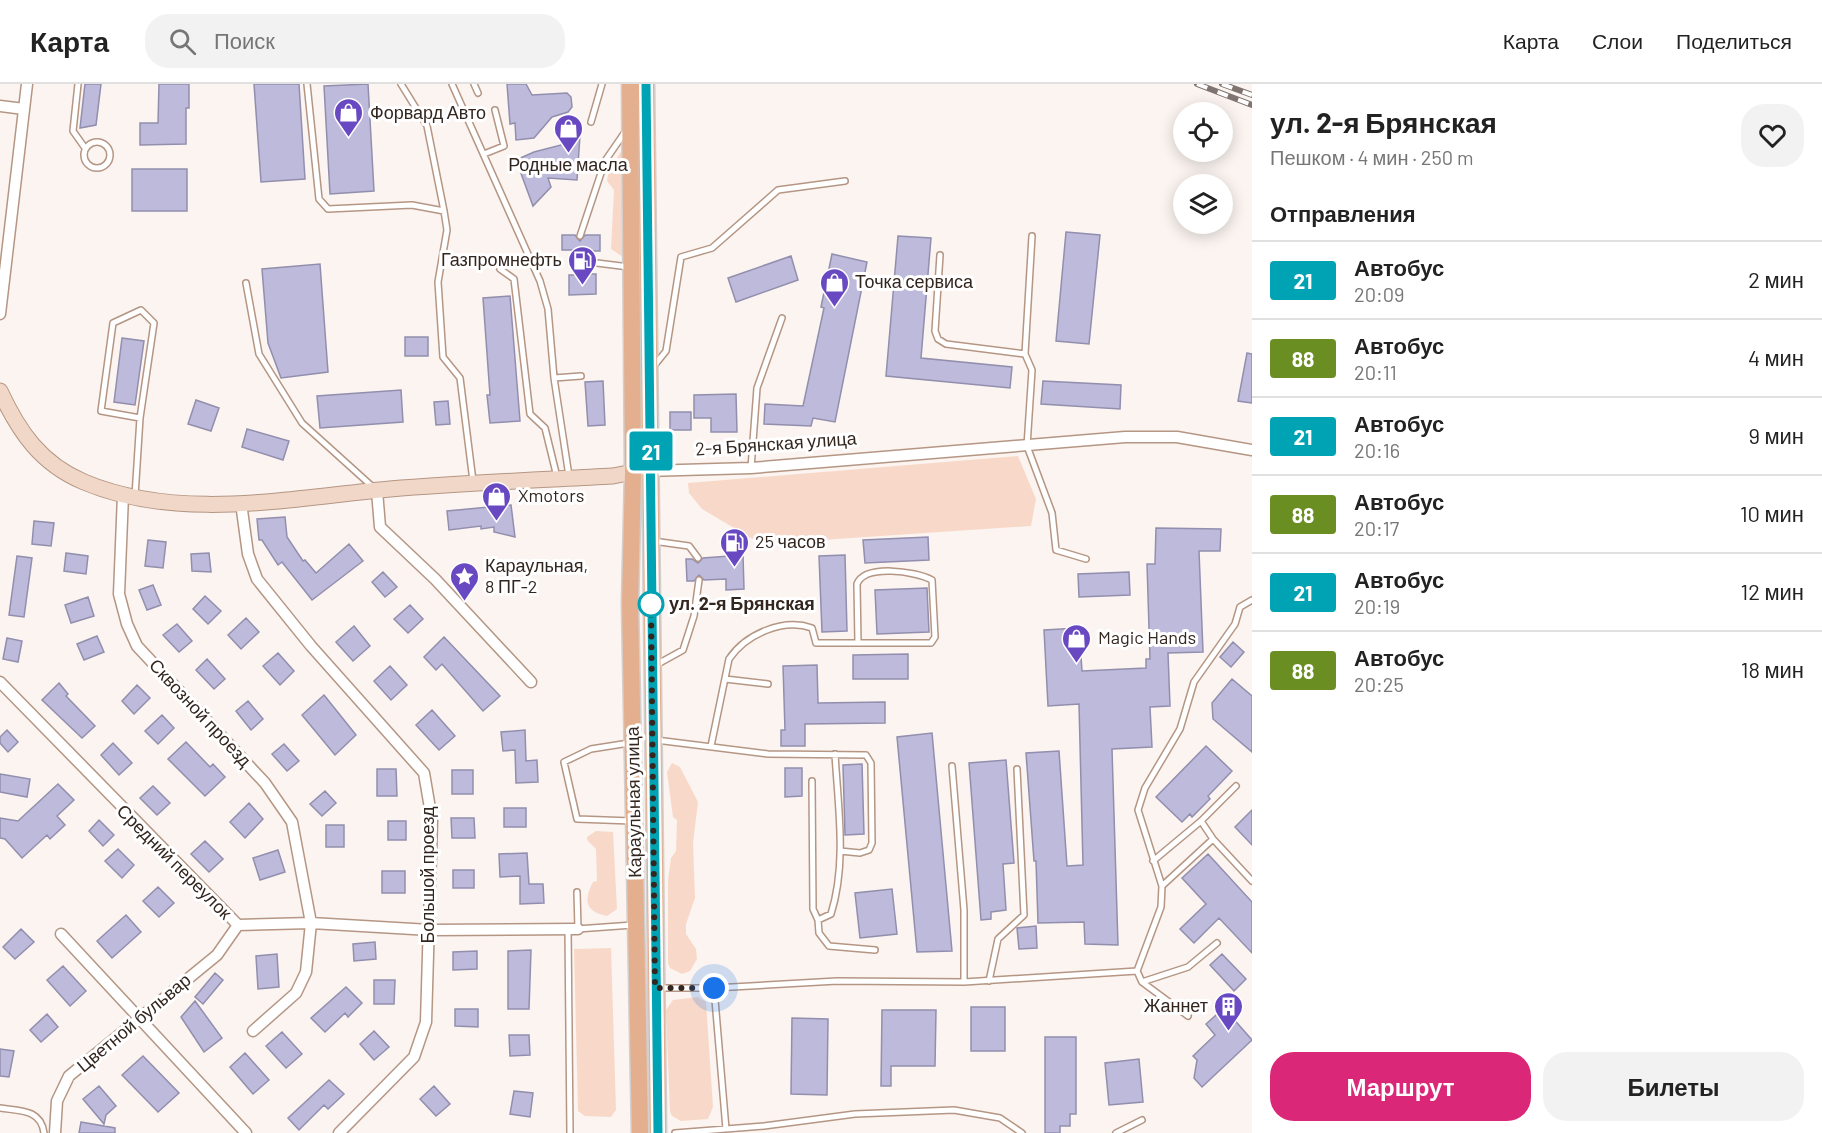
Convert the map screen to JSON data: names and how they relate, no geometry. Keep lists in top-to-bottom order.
{
  "streets": {
    "main road": ["Караульная улица"],
    "street": [
      "2-я Брянская улица",
      "Сквозной проезд",
      "Средний переулок",
      "Большой проезд",
      "Цветной бульвар"
    ]
  },
  "crossings": [
    ["2-я Брянская улица", "Караульная улица"],
    ["Сквозной проезд", "Средний переулок"],
    ["Средний переулок", "Большой проезд"],
    ["Средний переулок", "Цветной бульвар"]
  ],
  "places": {
    "shop": [
      "Форвард Авто",
      "Родные масла",
      "Точка сервиса",
      "Xmotors",
      "Magic Hands"
    ],
    "fuel station": ["Газпромнефть", "25 часов"],
    "place": ["Караульная, 8 ПГ-2"],
    "other": ["ул. 2-я Брянская"],
    "building": ["Жаннет"]
  },
  "lines": ["bus line 21"],
  "page": {
    "header": "Карта",
    "search": "Поиск",
    "nav": ["Карта", "Слои", "Поделиться"],
    "on_map": "21",
    "heading": [
      ["ул. 2-я Брянская", "Пешком · 4 мин · 250 m"],
      "Отправления"
    ],
    "list": [
      {
        "mark": "21",
        "name": "Автобус",
        "note": "20:09",
        "value": "2 мин"
      },
      {
        "mark": "88",
        "name": "Автобус",
        "note": "20:11",
        "value": "4 мин"
      },
      {
        "mark": "21",
        "name": "Автобус",
        "note": "20:16",
        "value": "9 мин"
      },
      {
        "mark": "88",
        "name": "Автобус",
        "note": "20:17",
        "value": "10 мин"
      },
      {
        "mark": "21",
        "name": "Автобус",
        "note": "20:19",
        "value": "12 мин"
      },
      {
        "mark": "88",
        "name": "Автобус",
        "note": "20:25",
        "value": "18 мин"
      }
    ],
    "buttons": ["Маршрут", "Билеты"]
  }
}
